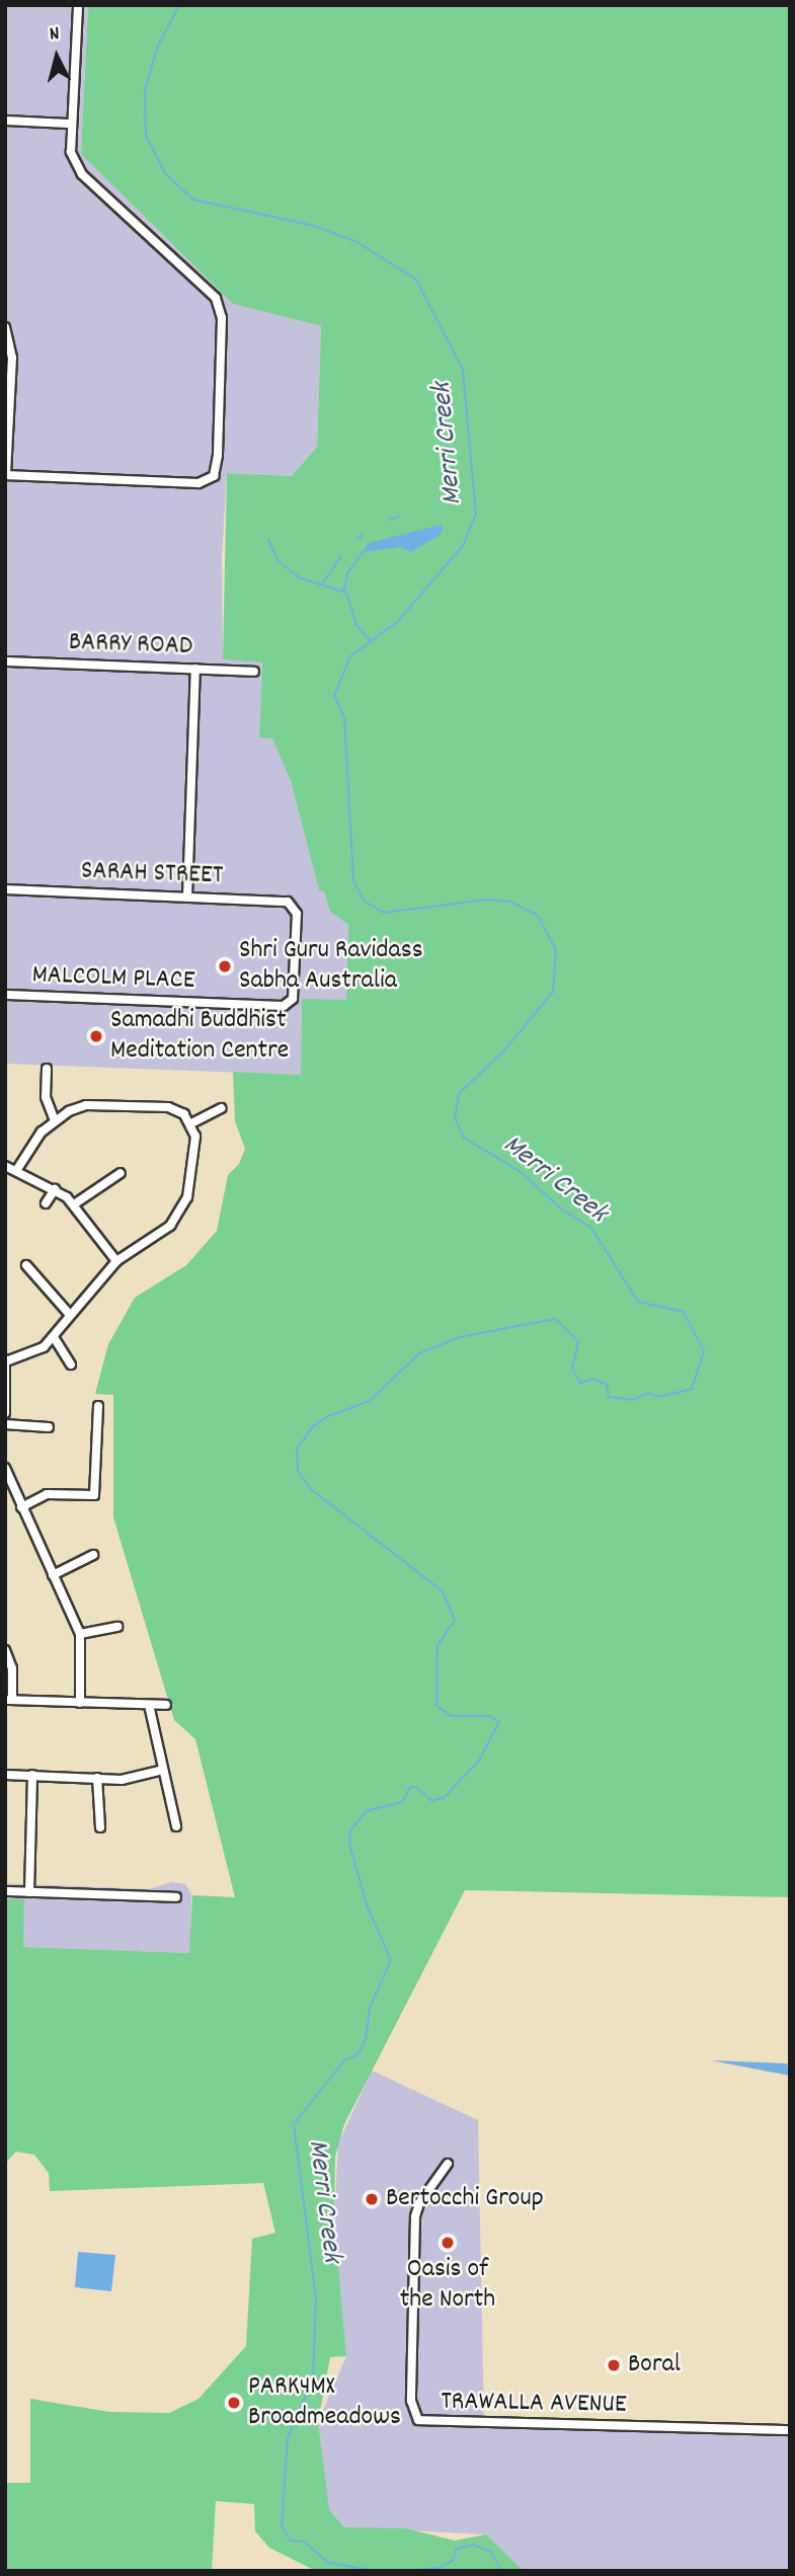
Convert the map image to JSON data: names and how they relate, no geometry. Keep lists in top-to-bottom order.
{
  "streets": {
    "street": [
      "BARRY ROAD",
      "SARAH STREET",
      "MALCOLM PLACE",
      "TRAWALLA AVENUE"
    ]
  },
  "crossings": [
    ["SARAH STREET", "MALCOLM PLACE"]
  ],
  "water": ["Merri Creek"],
  "places": [
    "Shri Guru Ravidass Sabha Australia",
    "Samadhi Buddhist Meditation Centre",
    "Bertocchi Group",
    "Oasis of the North",
    "Boral",
    "PARK4MX Broadmeadows"
  ],
  "north": "top"
}
